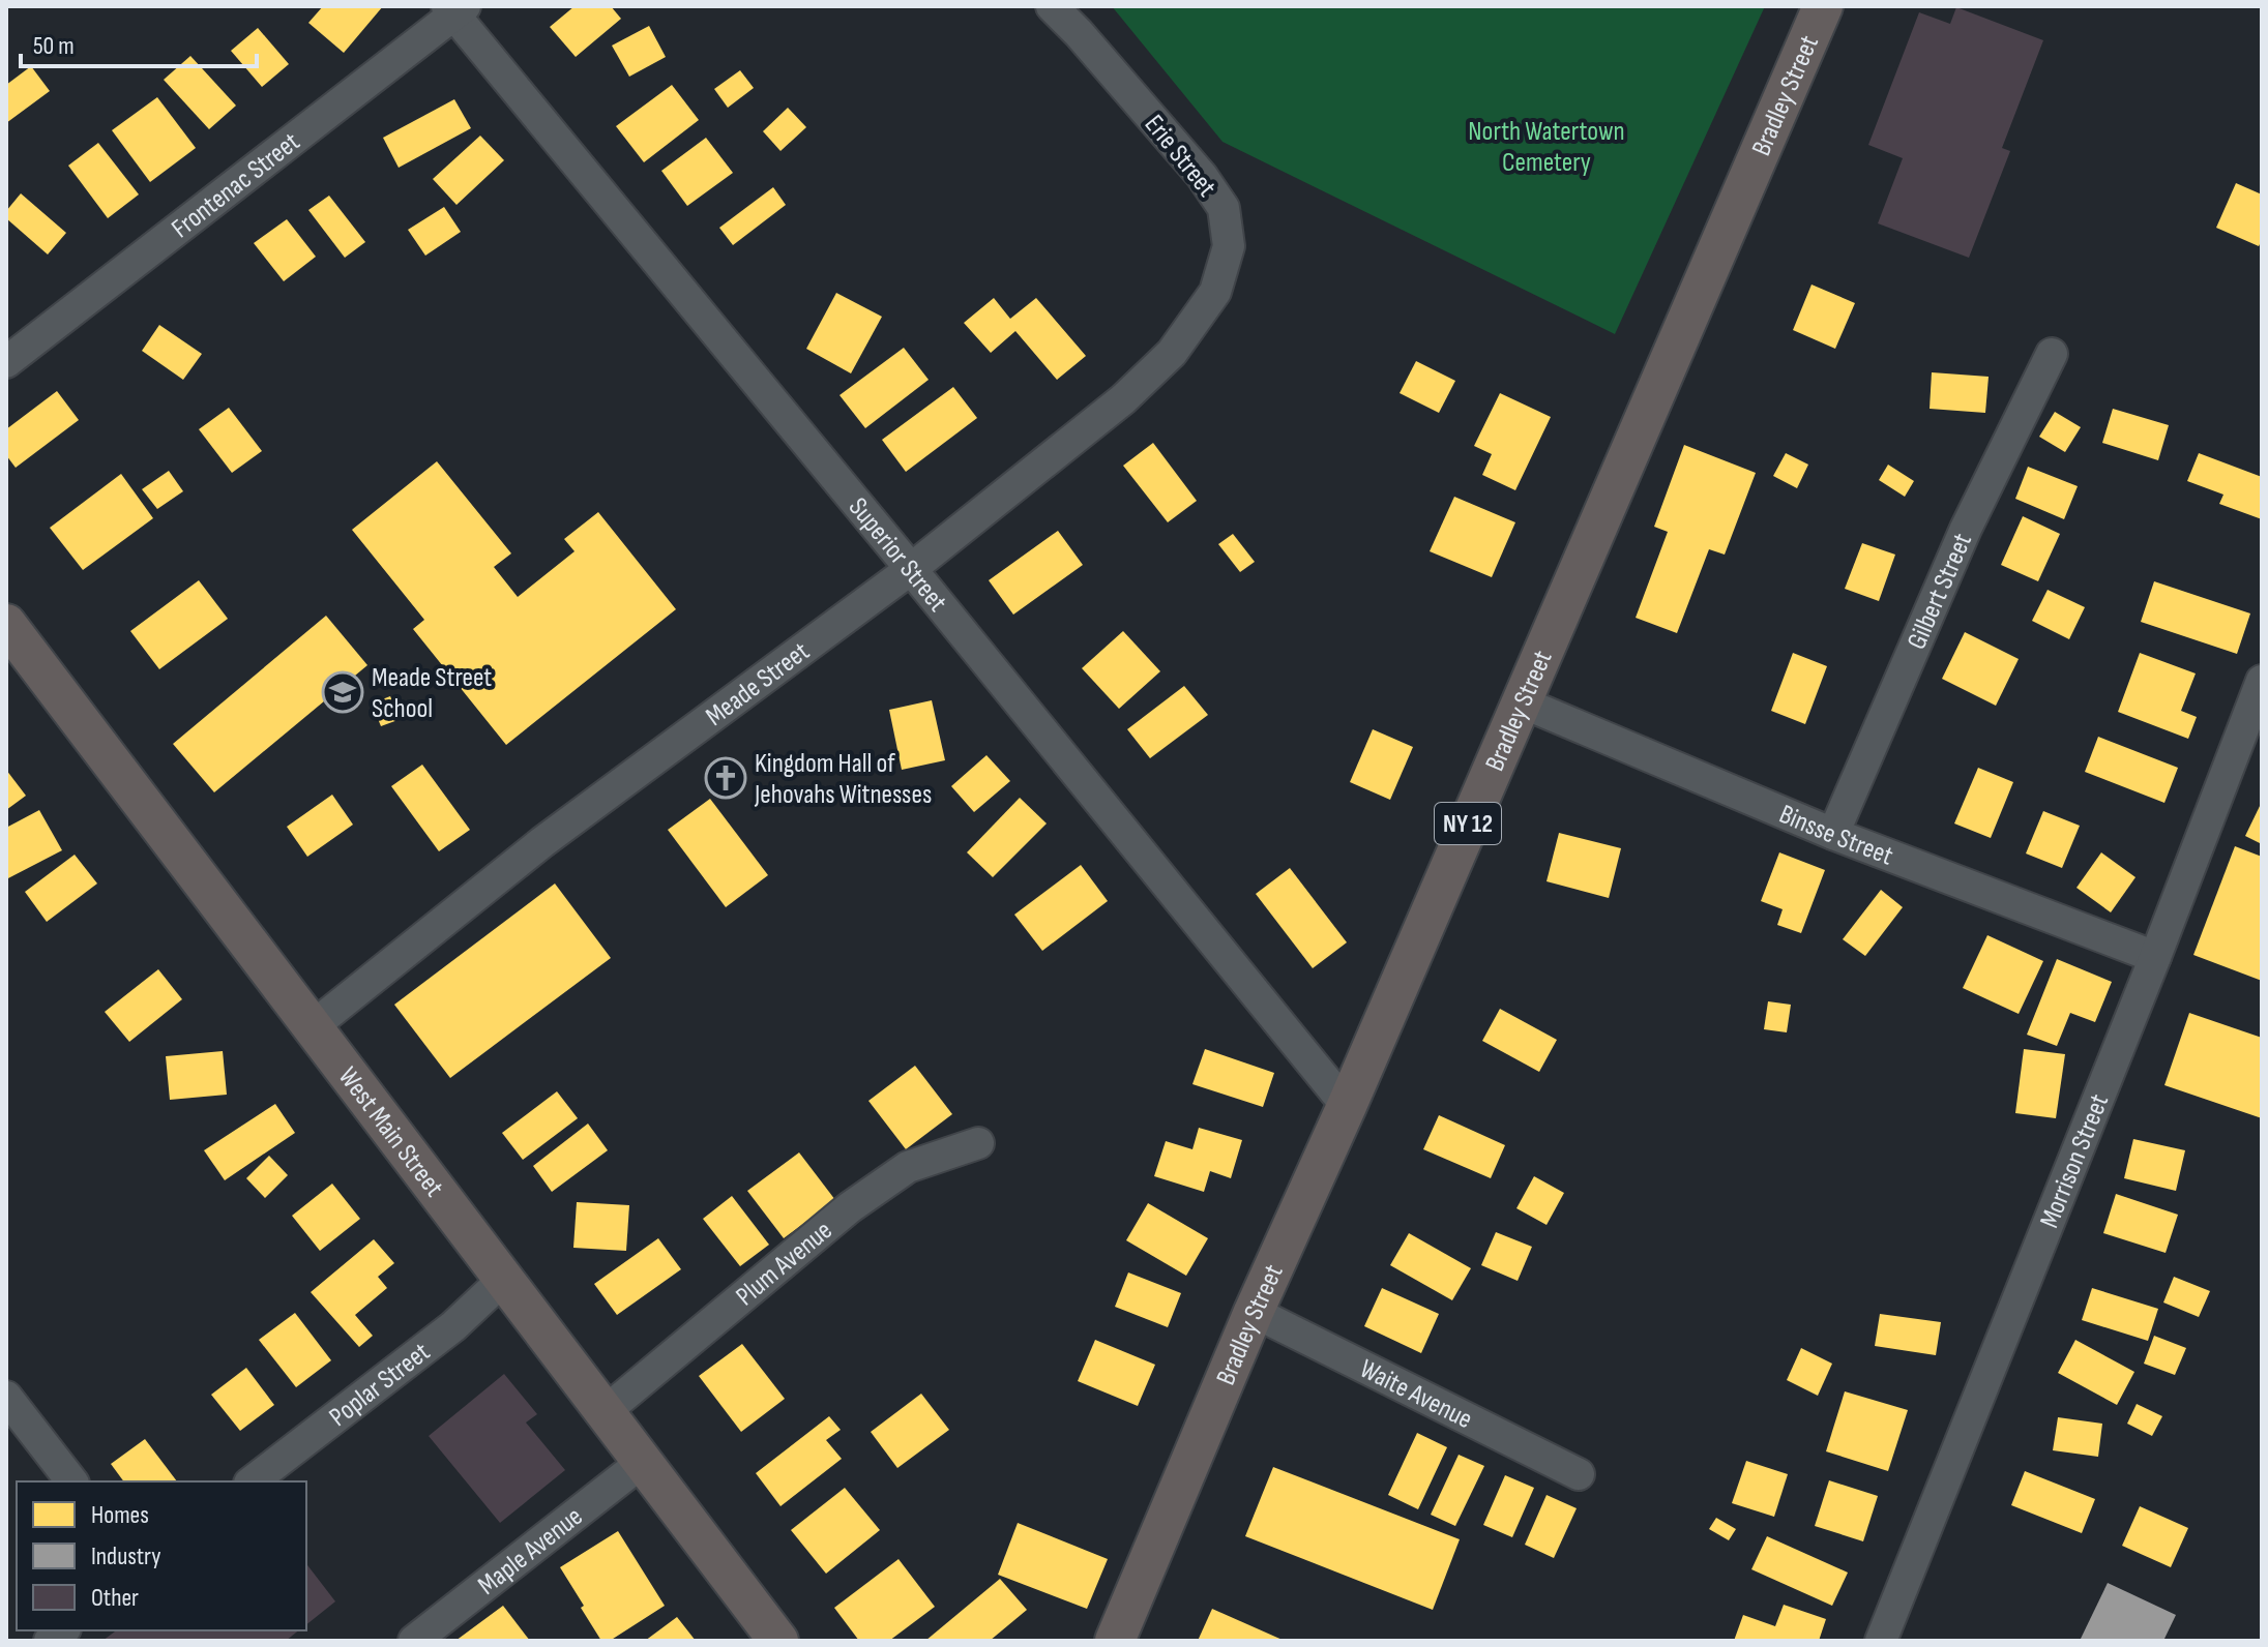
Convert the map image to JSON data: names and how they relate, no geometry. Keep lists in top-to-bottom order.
{
  "streets": {
    "main road": ["Bradley Street", "NY 12", "West Main Street"],
    "street": [
      "Erie Street",
      "Frontenac Street",
      "Superior Street",
      "Gilbert Street",
      "Meade Street",
      "Binsse Street",
      "Morrison Street",
      "Plum Avenue",
      "Poplar Street",
      "Waite Avenue",
      "Maple Avenue"
    ]
  },
  "crossings": [
    ["Bradley Street", "Superior Street"],
    ["Bradley Street", "Binsse Street"],
    ["Bradley Street", "Waite Avenue"],
    ["Erie Street", "Meade Street"],
    ["Frontenac Street", "Superior Street"],
    ["Superior Street", "Meade Street"],
    ["Gilbert Street", "Binsse Street"],
    ["Meade Street", "West Main Street"],
    ["Binsse Street", "Morrison Street"],
    ["West Main Street", "Plum Avenue"],
    ["West Main Street", "Poplar Street"],
    ["West Main Street", "Maple Avenue"]
  ],
  "parks": ["North Watertown Cemetery"],
  "places": {
    "school or university": ["Meade Street School"],
    "church": ["Kingdom Hall of Jehovahs Witnesses"]
  },
  "legend": ["Homes", "Industry", "Other"],
  "scale_bar": "50 m"
}
